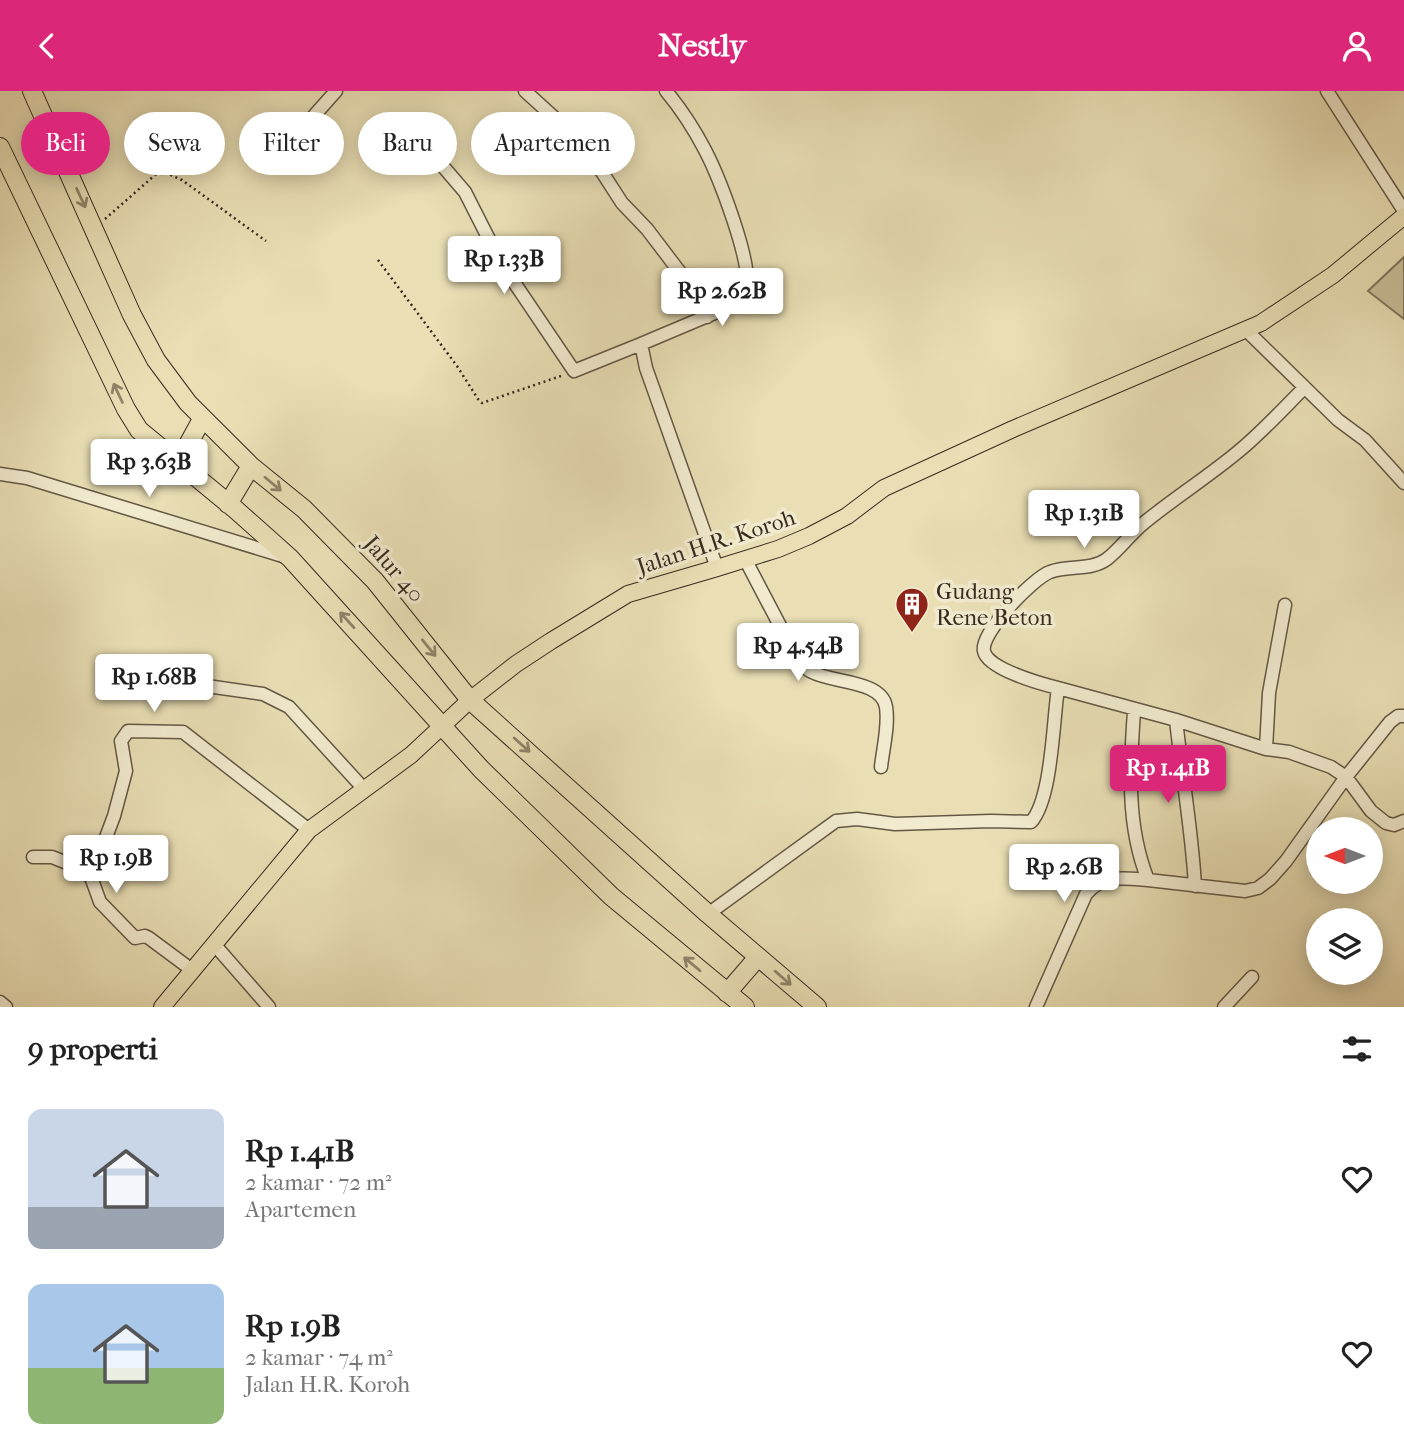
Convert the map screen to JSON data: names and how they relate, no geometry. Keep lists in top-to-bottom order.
{
  "streets": {
    "highway": ["Jalur 40"],
    "main road": ["Jalan H.R. Koroh"]
  },
  "crossings": [
    ["Jalan H.R. Koroh", "Jalur 40"]
  ],
  "places": {
    "building": ["Gudang Rene Beton"]
  },
  "north": "left",
  "page": {
    "header": "Nestly",
    "chip": [
      "Beli",
      "Sewa",
      "Filter",
      "Baru",
      "Apartemen"
    ],
    "price": [
      "Rp 1.33B",
      "Rp 2.62B",
      "Rp 3.63B",
      "Rp 1.31B",
      "Rp 4.54B",
      "Rp 1.68B",
      "Rp 1.41B",
      "Rp 1.9B",
      "Rp 2.6B"
    ],
    "heading": "9 properti",
    "list": [
      {
        "name": "Rp 1.41B",
        "note": "2 kamar · 72 m² · Apartemen"
      },
      {
        "name": "Rp 1.9B",
        "note": "2 kamar · 74 m² · Jalan H.R. Koroh"
      }
    ]
  }
}
